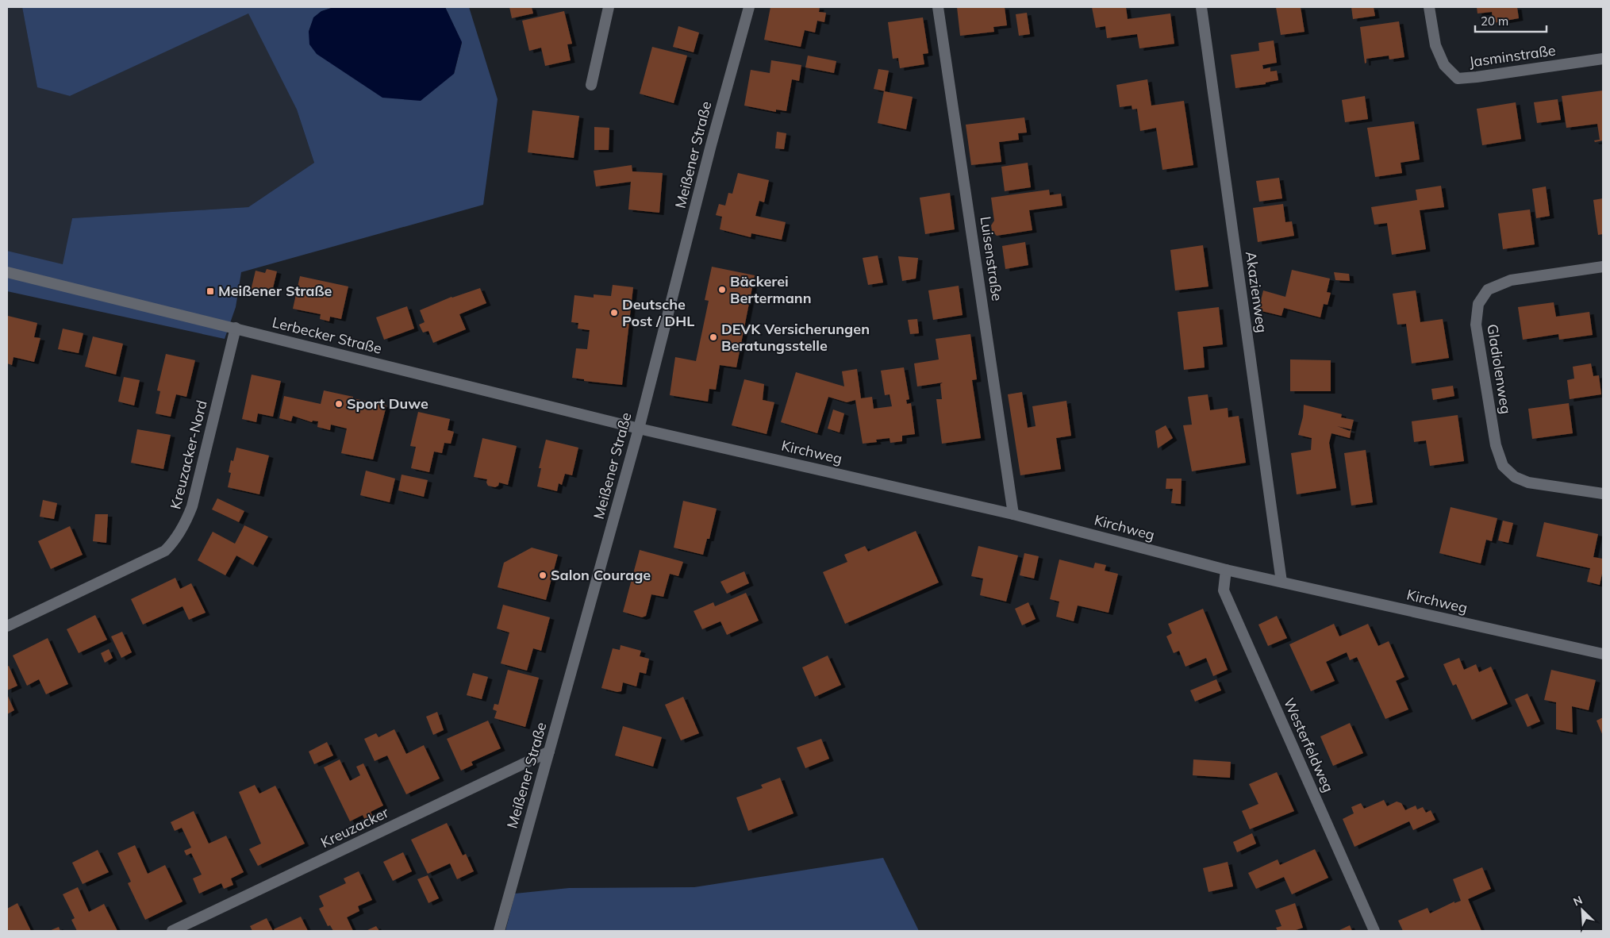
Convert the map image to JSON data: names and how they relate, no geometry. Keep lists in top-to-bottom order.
{
  "streets": {
    "street": [
      "Jasminstraße",
      "Meißener Straße",
      "Luisenstraße",
      "Akazienweg",
      "Lerbecker Straße",
      "Gladiolenweg",
      "Kirchweg",
      "Kreuzacker-Nord",
      "Westerfeldweg",
      "Kreuzacker"
    ]
  },
  "crossings": [
    ["Meißener Straße", "Lerbecker Straße"],
    ["Meißener Straße", "Kirchweg"],
    ["Meißener Straße", "Kreuzacker"],
    ["Luisenstraße", "Kirchweg"],
    ["Akazienweg", "Kirchweg"],
    ["Lerbecker Straße", "Kirchweg"],
    ["Lerbecker Straße", "Kreuzacker-Nord"],
    ["Kirchweg", "Westerfeldweg"]
  ],
  "places": {
    "other": [
      "Bäckerei Bertermann",
      "Deutsche Post / DHL",
      "DEVK Versicherungen Beratungsstelle",
      "Sport Duwe",
      "Salon Courage"
    ],
    "transit": ["Meißener Straße"]
  },
  "scale_bar": "20 m",
  "north": "top left"
}
